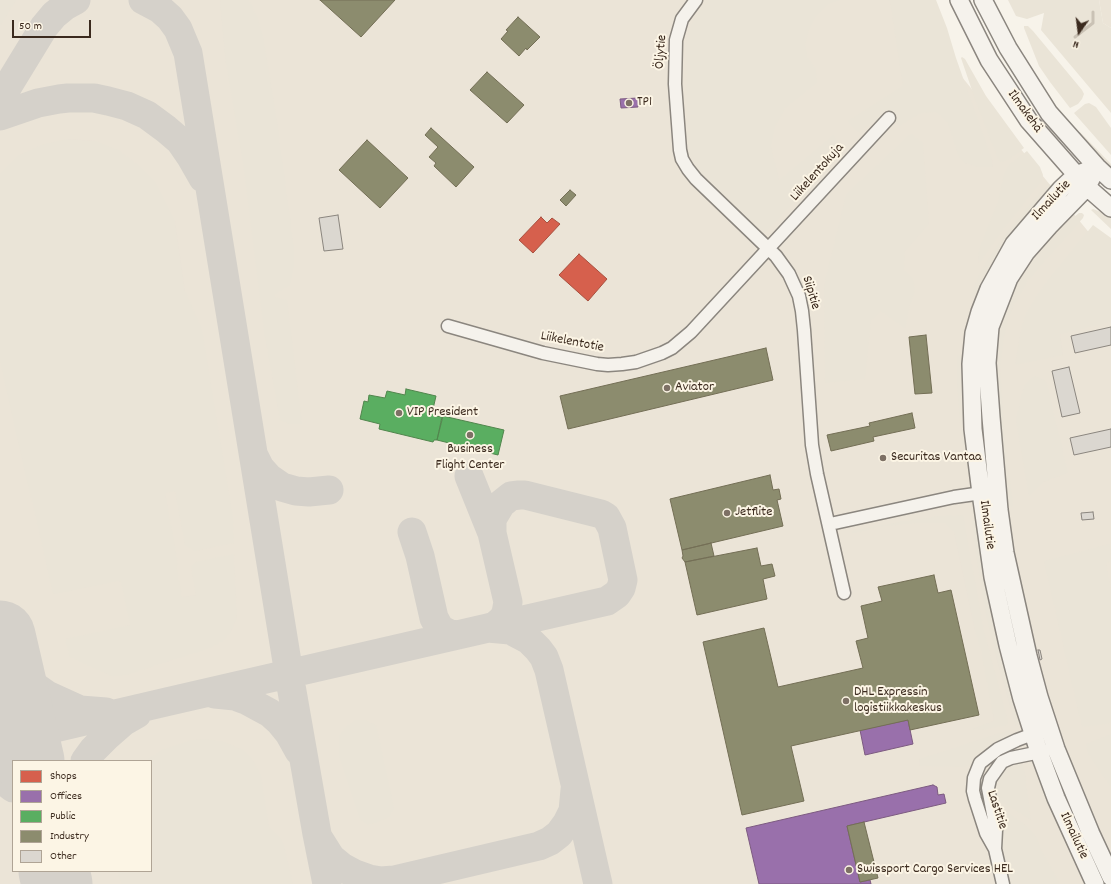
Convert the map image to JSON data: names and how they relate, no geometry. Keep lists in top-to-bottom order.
{
  "streets": {
    "main road": ["Ilmakehä", "Ilmailutie"],
    "street": [
      "Öljytie",
      "Liikelentokuja",
      "Siipitie",
      "Liikelentotie",
      "Lastitie"
    ]
  },
  "crossings": [
    ["Öljytie", "Siipitie"],
    ["Ilmakehä", "Ilmailutie"],
    ["Liikelentokuja", "Siipitie"],
    ["Liikelentokuja", "Liikelentotie"],
    ["Ilmailutie", "Lastitie"],
    ["Siipitie", "Liikelentotie"]
  ],
  "places": [
    "TP1",
    "Aviator",
    "VIP President",
    "Business Flight Center",
    "Securitas Vantaa",
    "Jetflite",
    "DHL Expressin logistiikkakeskus",
    "Swissport Cargo Services HEL"
  ],
  "legend": [
    "Shops",
    "Offices",
    "Public",
    "Industry",
    "Other"
  ],
  "scale_bar": "50 m",
  "north": "bottom"
}
